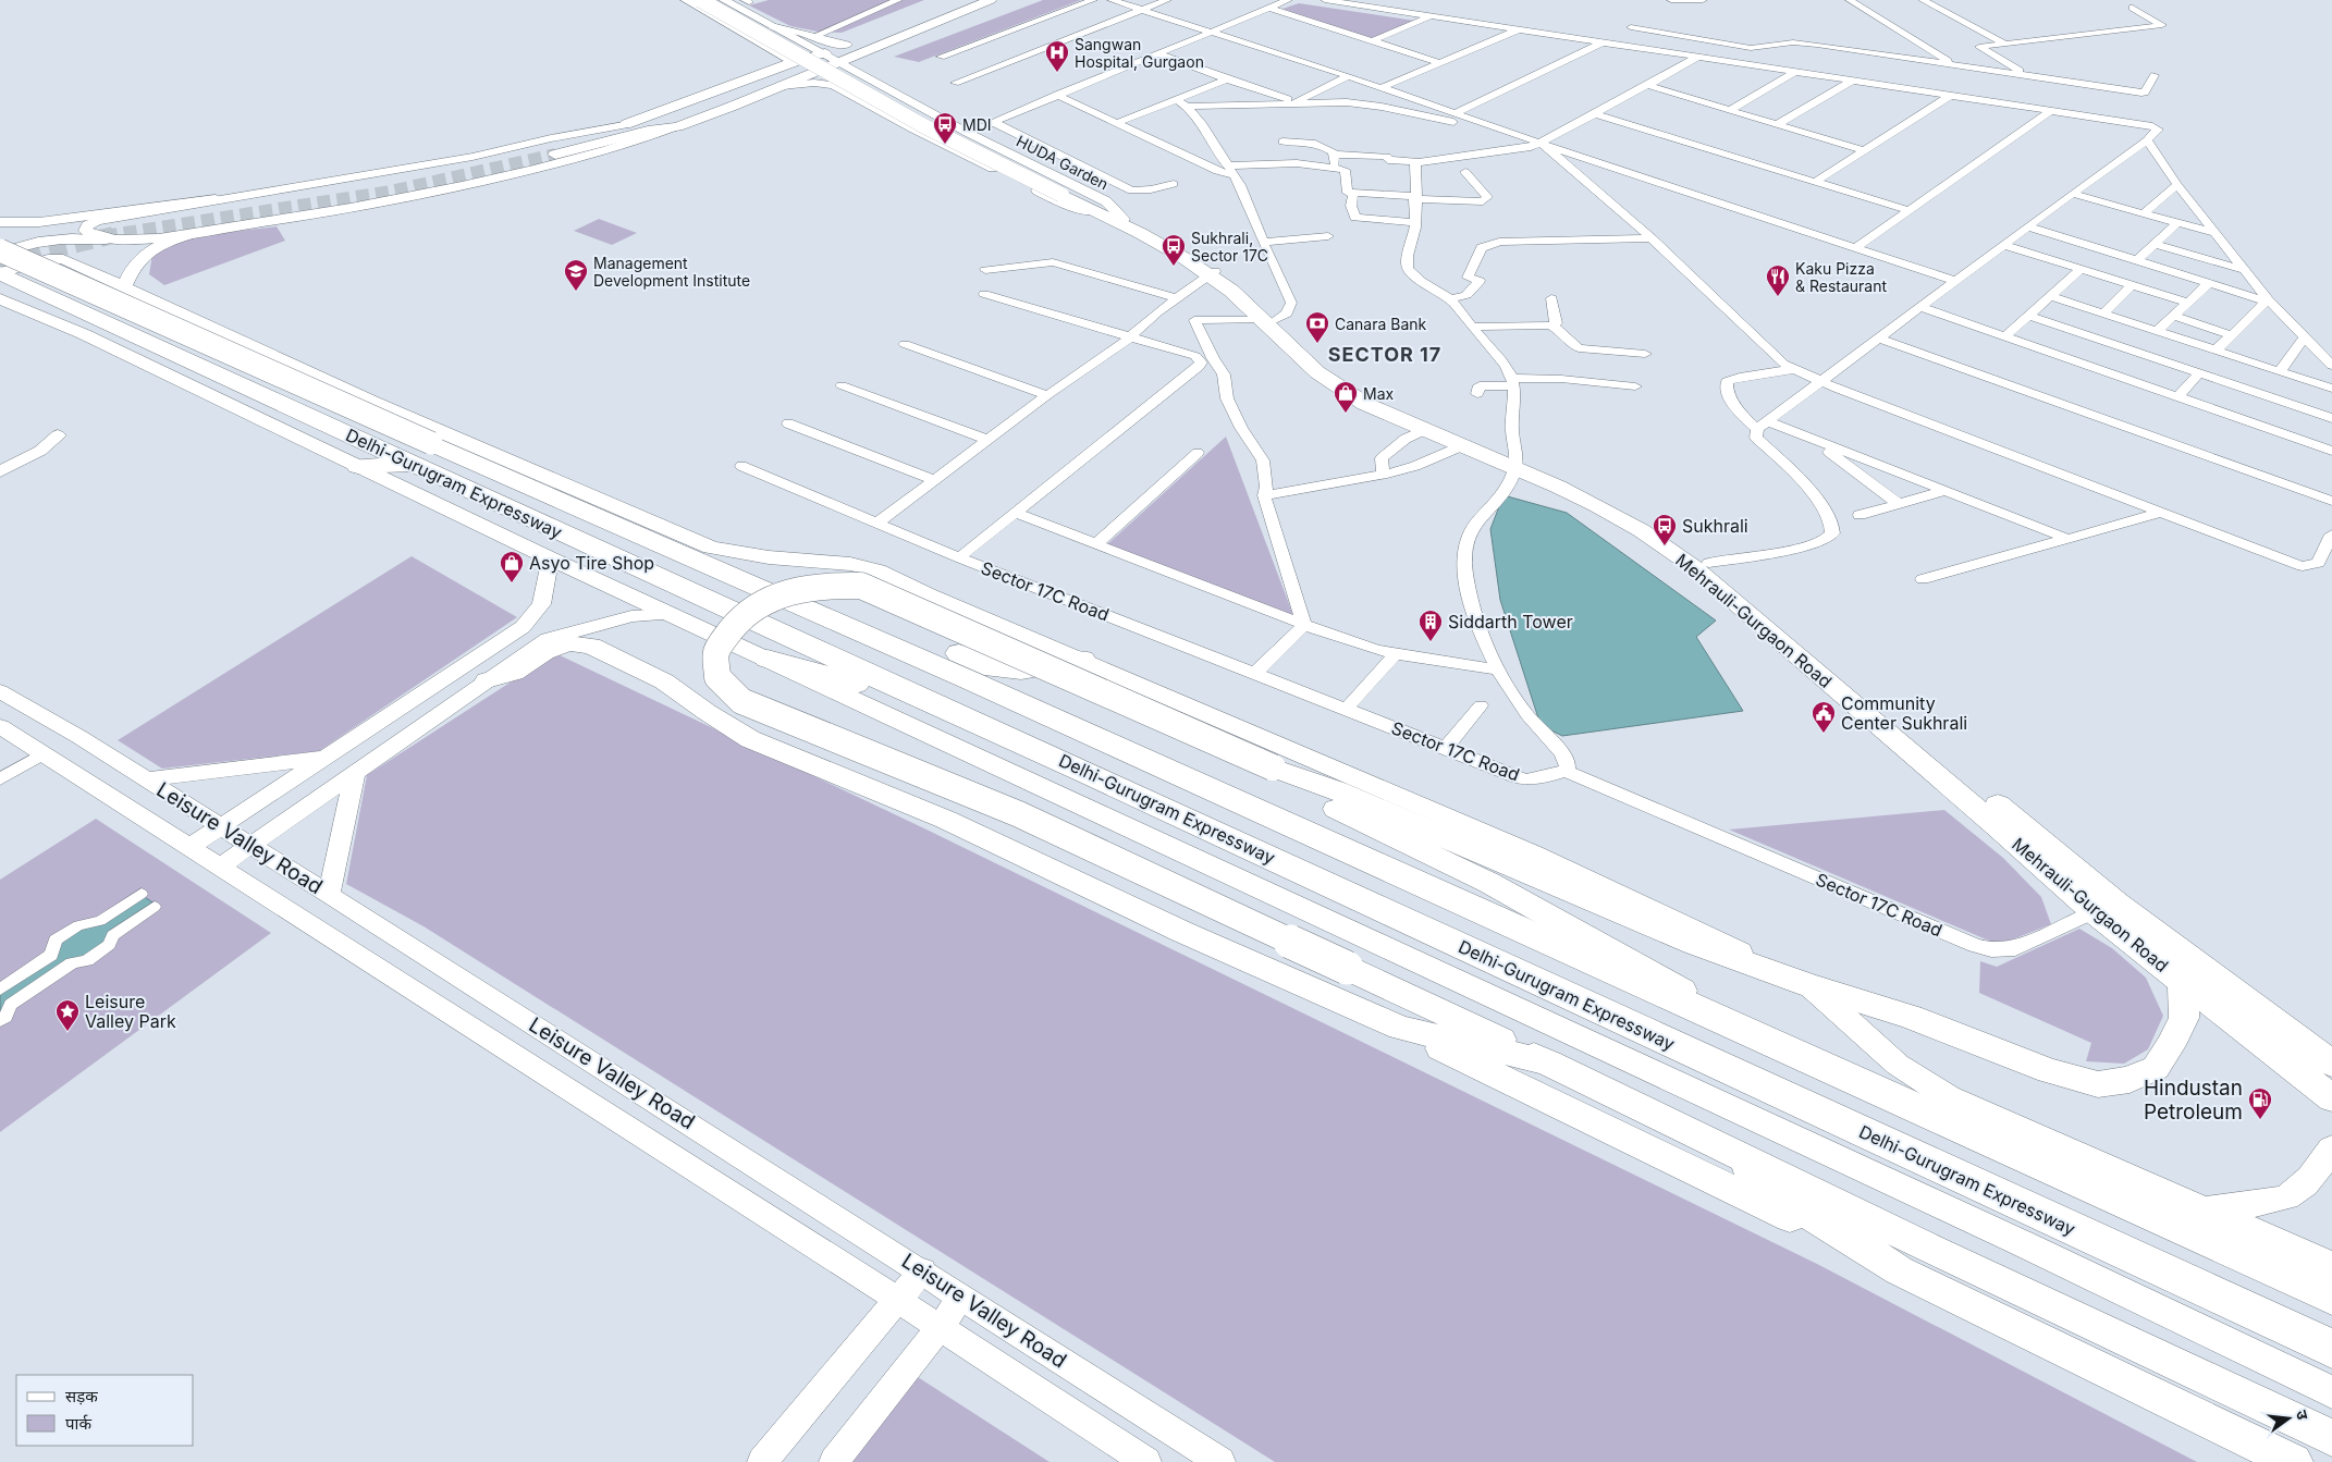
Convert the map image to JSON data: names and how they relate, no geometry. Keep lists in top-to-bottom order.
{
  "streets": {
    "highway": ["Delhi-Gurugram Expressway"],
    "main road": ["Mehrauli-Gurgaon Road"],
    "street": ["HUDA Garden", "Sector 17C Road", "Leisure Valley Road"]
  },
  "crossings": [
    ["HUDA Garden", "Mehrauli-Gurgaon Road"],
    ["Sector 17C Road", "Mehrauli-Gurgaon Road"]
  ],
  "districts": ["SECTOR 17"],
  "places": {
    "hospital": ["Sangwan Hospital, Gurgaon"],
    "bus stop": ["MDI", "Sukhrali, Sector 17C", "Sukhrali"],
    "school or university": ["Management Development Institute"],
    "restaurant": ["Kaku Pizza & Restaurant"],
    "bank": ["Canara Bank"],
    "shop": ["Max", "Asyo Tire Shop"],
    "building": ["Siddarth Tower"],
    "public building": ["Community Center Sukhrali"],
    "place": ["Leisure Valley Park"],
    "fuel station": ["Hindustan Petroleum"]
  },
  "legend": ["सड़क", "पार्क"],
  "north": "right"
}
